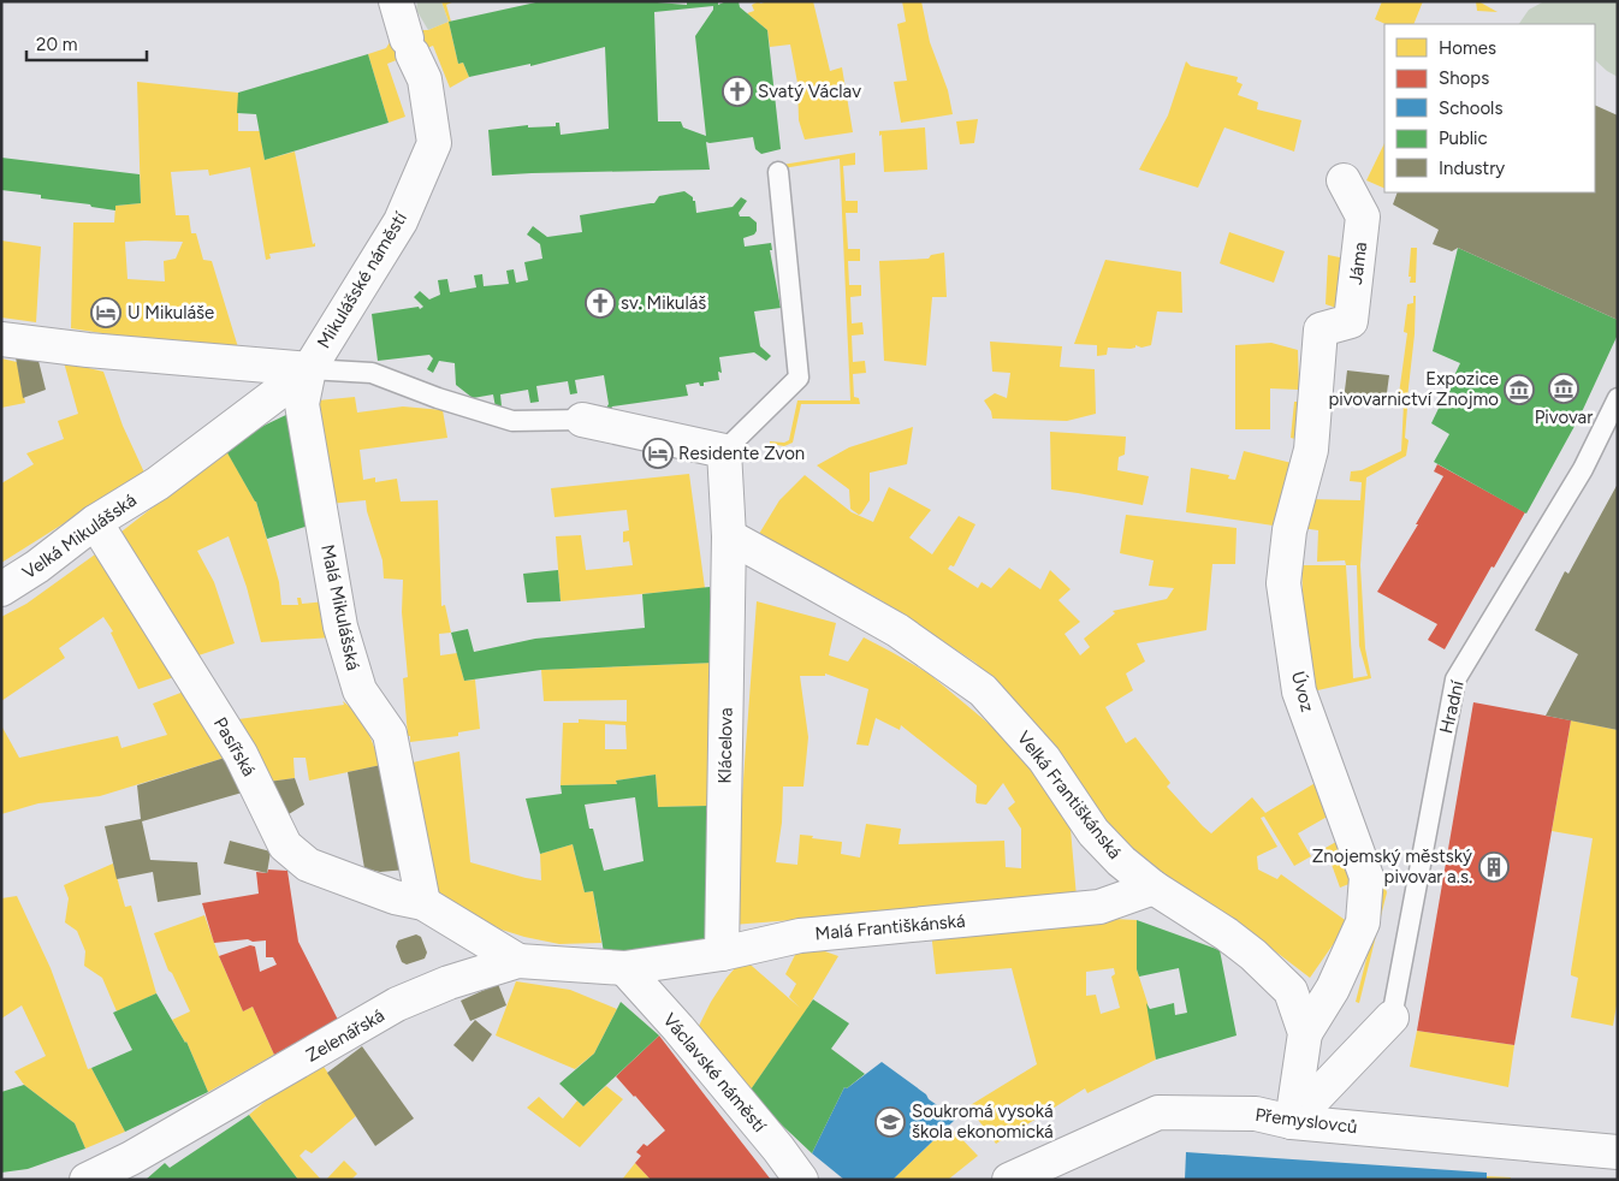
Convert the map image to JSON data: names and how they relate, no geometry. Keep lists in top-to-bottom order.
{
  "streets": {
    "street": [
      "Jáma",
      "Mikulášské náměstí",
      "Velká Mikulášská",
      "Malá Mikulášská",
      "Úvoz",
      "Klácelova",
      "Pasířská",
      "Velká Františkánská",
      "Malá Františkánská",
      "Zelenářská",
      "Václavské náměstí",
      "Přemyslovců"
    ],
    "lane": ["Hradní"]
  },
  "crossings": [
    ["Jáma", "Úvoz"],
    ["Mikulášské náměstí", "Velká Mikulášská"],
    ["Mikulášské náměstí", "Malá Mikulášská"],
    ["Velká Mikulášská", "Pasířská"],
    ["Malá Mikulášská", "Pasířská"],
    ["Úvoz", "Velká Františkánská"],
    ["Klácelova", "Velká Františkánská"],
    ["Klácelova", "Malá Františkánská"],
    ["Velká Františkánská", "Malá Františkánská"],
    ["Velká Františkánská", "Přemyslovců"],
    ["Malá Františkánská", "Zelenářská"],
    ["Malá Františkánská", "Václavské náměstí"],
    ["Zelenářská", "Václavské náměstí"]
  ],
  "places": {
    "church": ["Svatý Václav", "sv. Mikuláš"],
    "hotel": ["U Mikuláše", "Residente Zvon"],
    "museum": ["Pivovar", "Expozice pivovarnictví Znojmo"],
    "building": ["Znojemský městský pivovar a.s."],
    "school or university": ["Soukromá vysoká škola ekonomická"]
  },
  "legend": [
    "Homes",
    "Shops",
    "Schools",
    "Public",
    "Industry"
  ],
  "scale_bar": "20 m"
}
